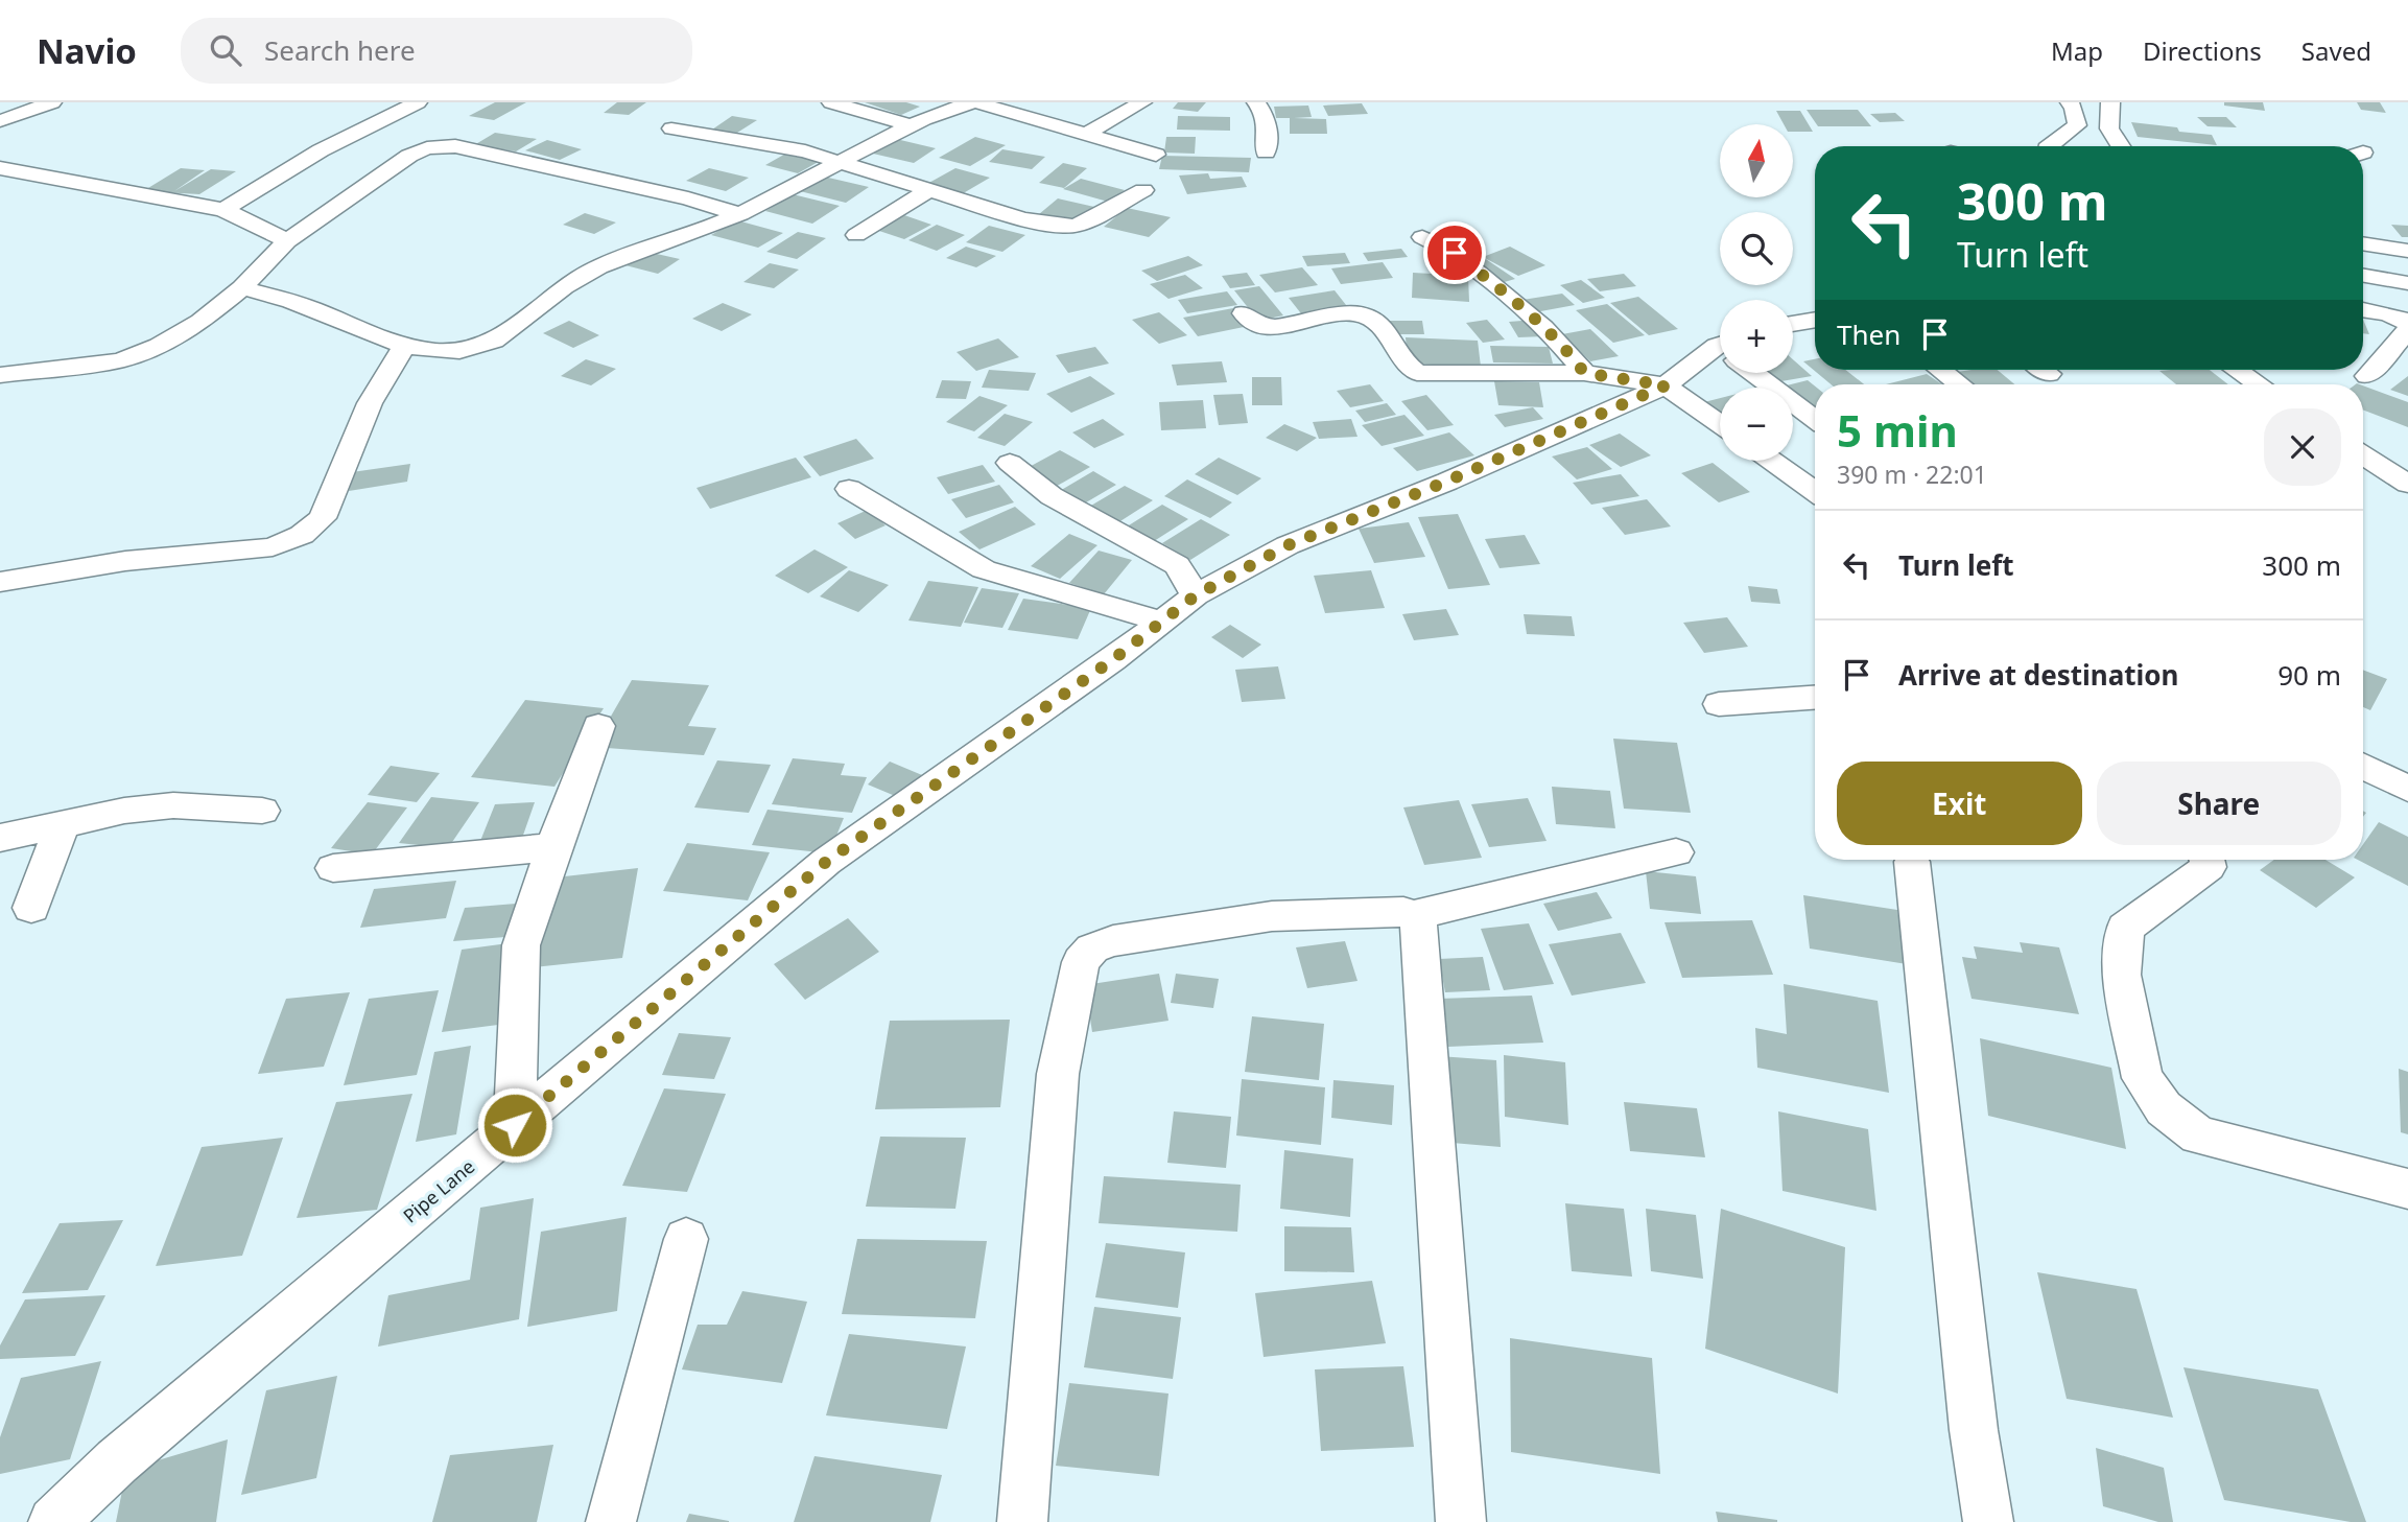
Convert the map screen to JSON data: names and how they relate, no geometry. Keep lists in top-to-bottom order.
{
  "streets": {
    "street": ["Pipe Lane"]
  },
  "north": "top",
  "page": {
    "header": "Navio",
    "search": "Search here",
    "nav": ["Map", "Directions", "Saved"],
    "map_buttons": ["+", "−"],
    "turn": ["300 m", "Turn left"],
    "then": "Then",
    "heading": ["5 min", "390 m · 22:01"],
    "list": [
      {
        "name": "Turn left",
        "value": "300 m"
      },
      {
        "name": "Arrive at destination",
        "value": "90 m"
      }
    ],
    "buttons": ["Exit", "Share"]
  }
}
